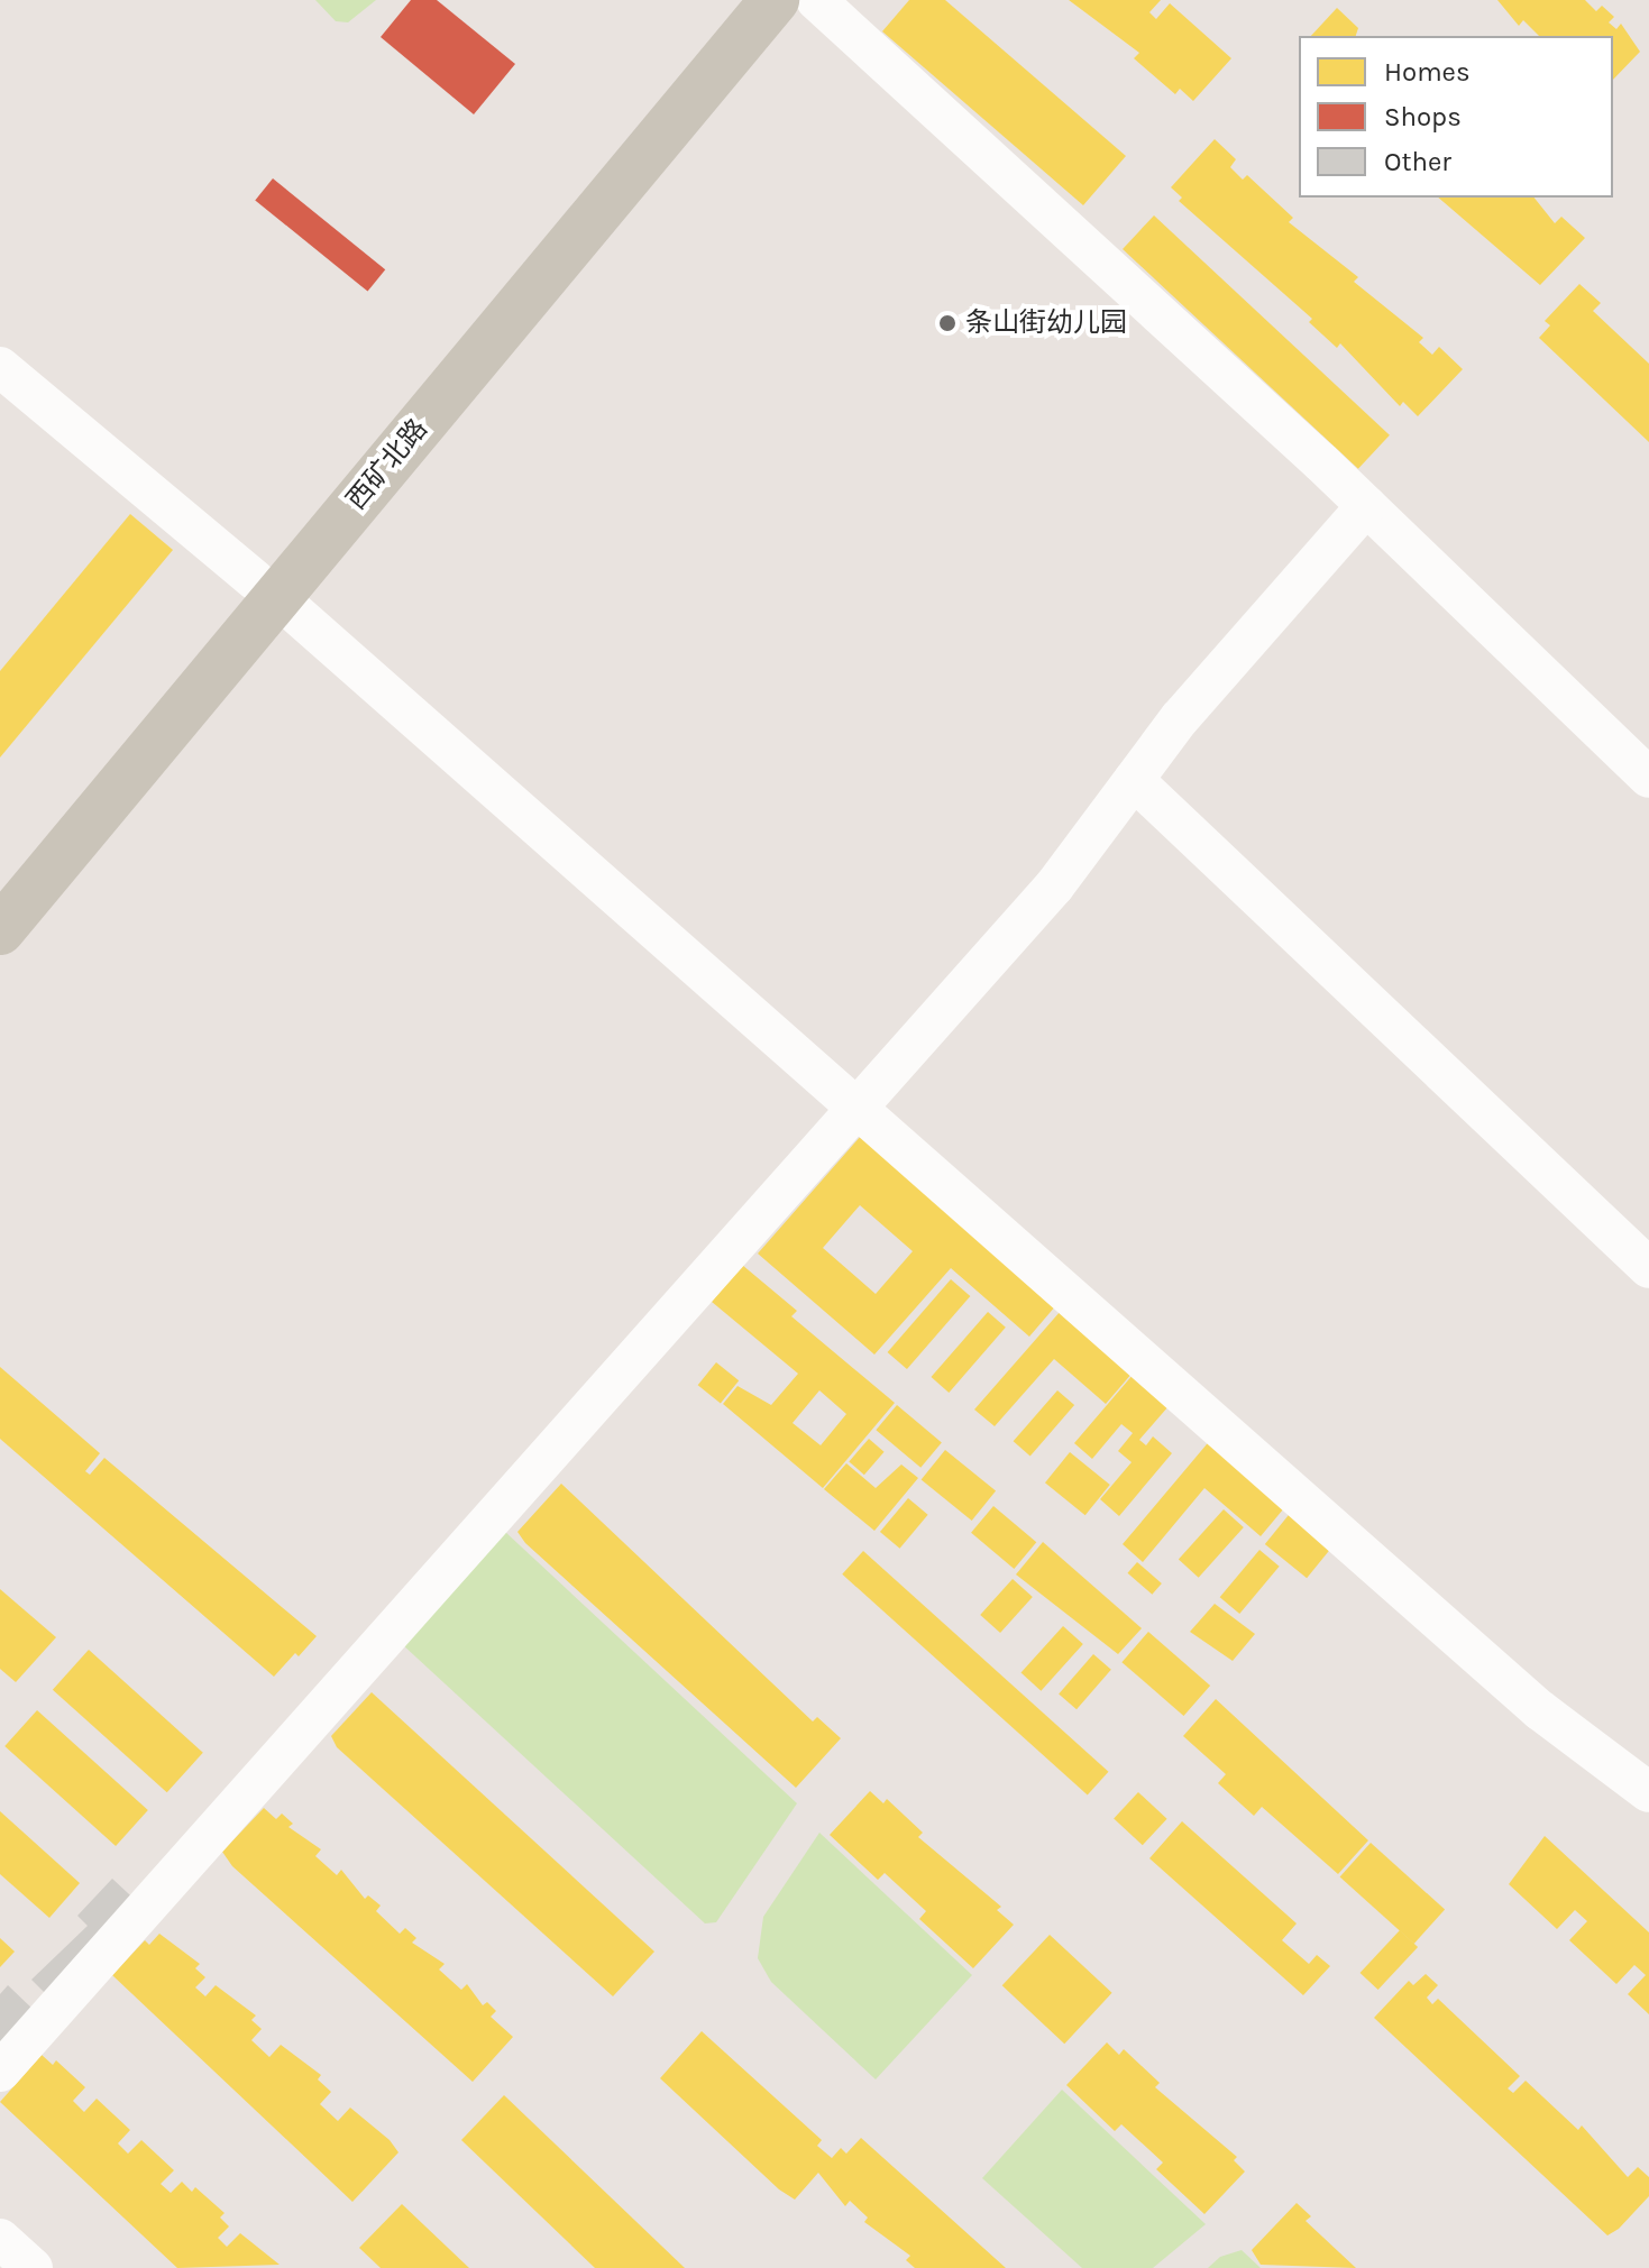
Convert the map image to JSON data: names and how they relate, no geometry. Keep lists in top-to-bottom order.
{
  "streets": {
    "main road": ["西矿北路"]
  },
  "places": ["条山街幼儿园"],
  "legend": ["Homes", "Shops", "Other"]
}
